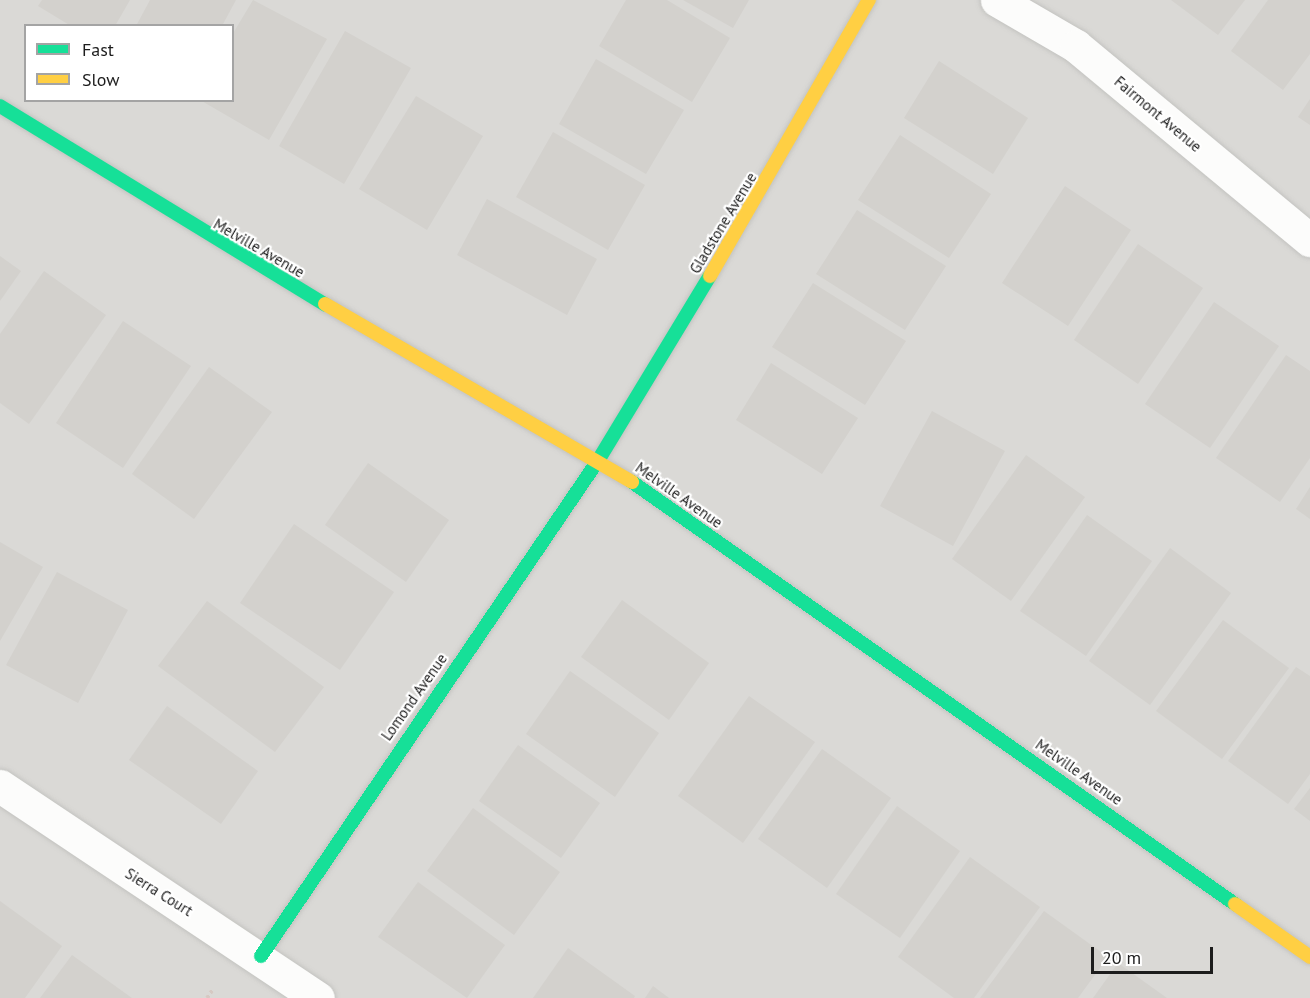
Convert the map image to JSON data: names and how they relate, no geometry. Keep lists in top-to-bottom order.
{
  "streets": {
    "street": [
      "Fairmont Avenue",
      "Gladstone Avenue",
      "Melville Avenue",
      "Lomond Avenue",
      "Sierra Court"
    ]
  },
  "crossings": [
    ["Gladstone Avenue", "Melville Avenue"],
    ["Gladstone Avenue", "Lomond Avenue"],
    ["Melville Avenue", "Lomond Avenue"],
    ["Lomond Avenue", "Sierra Court"]
  ],
  "legend": ["Fast", "Slow"],
  "scale_bar": "20 m"
}
